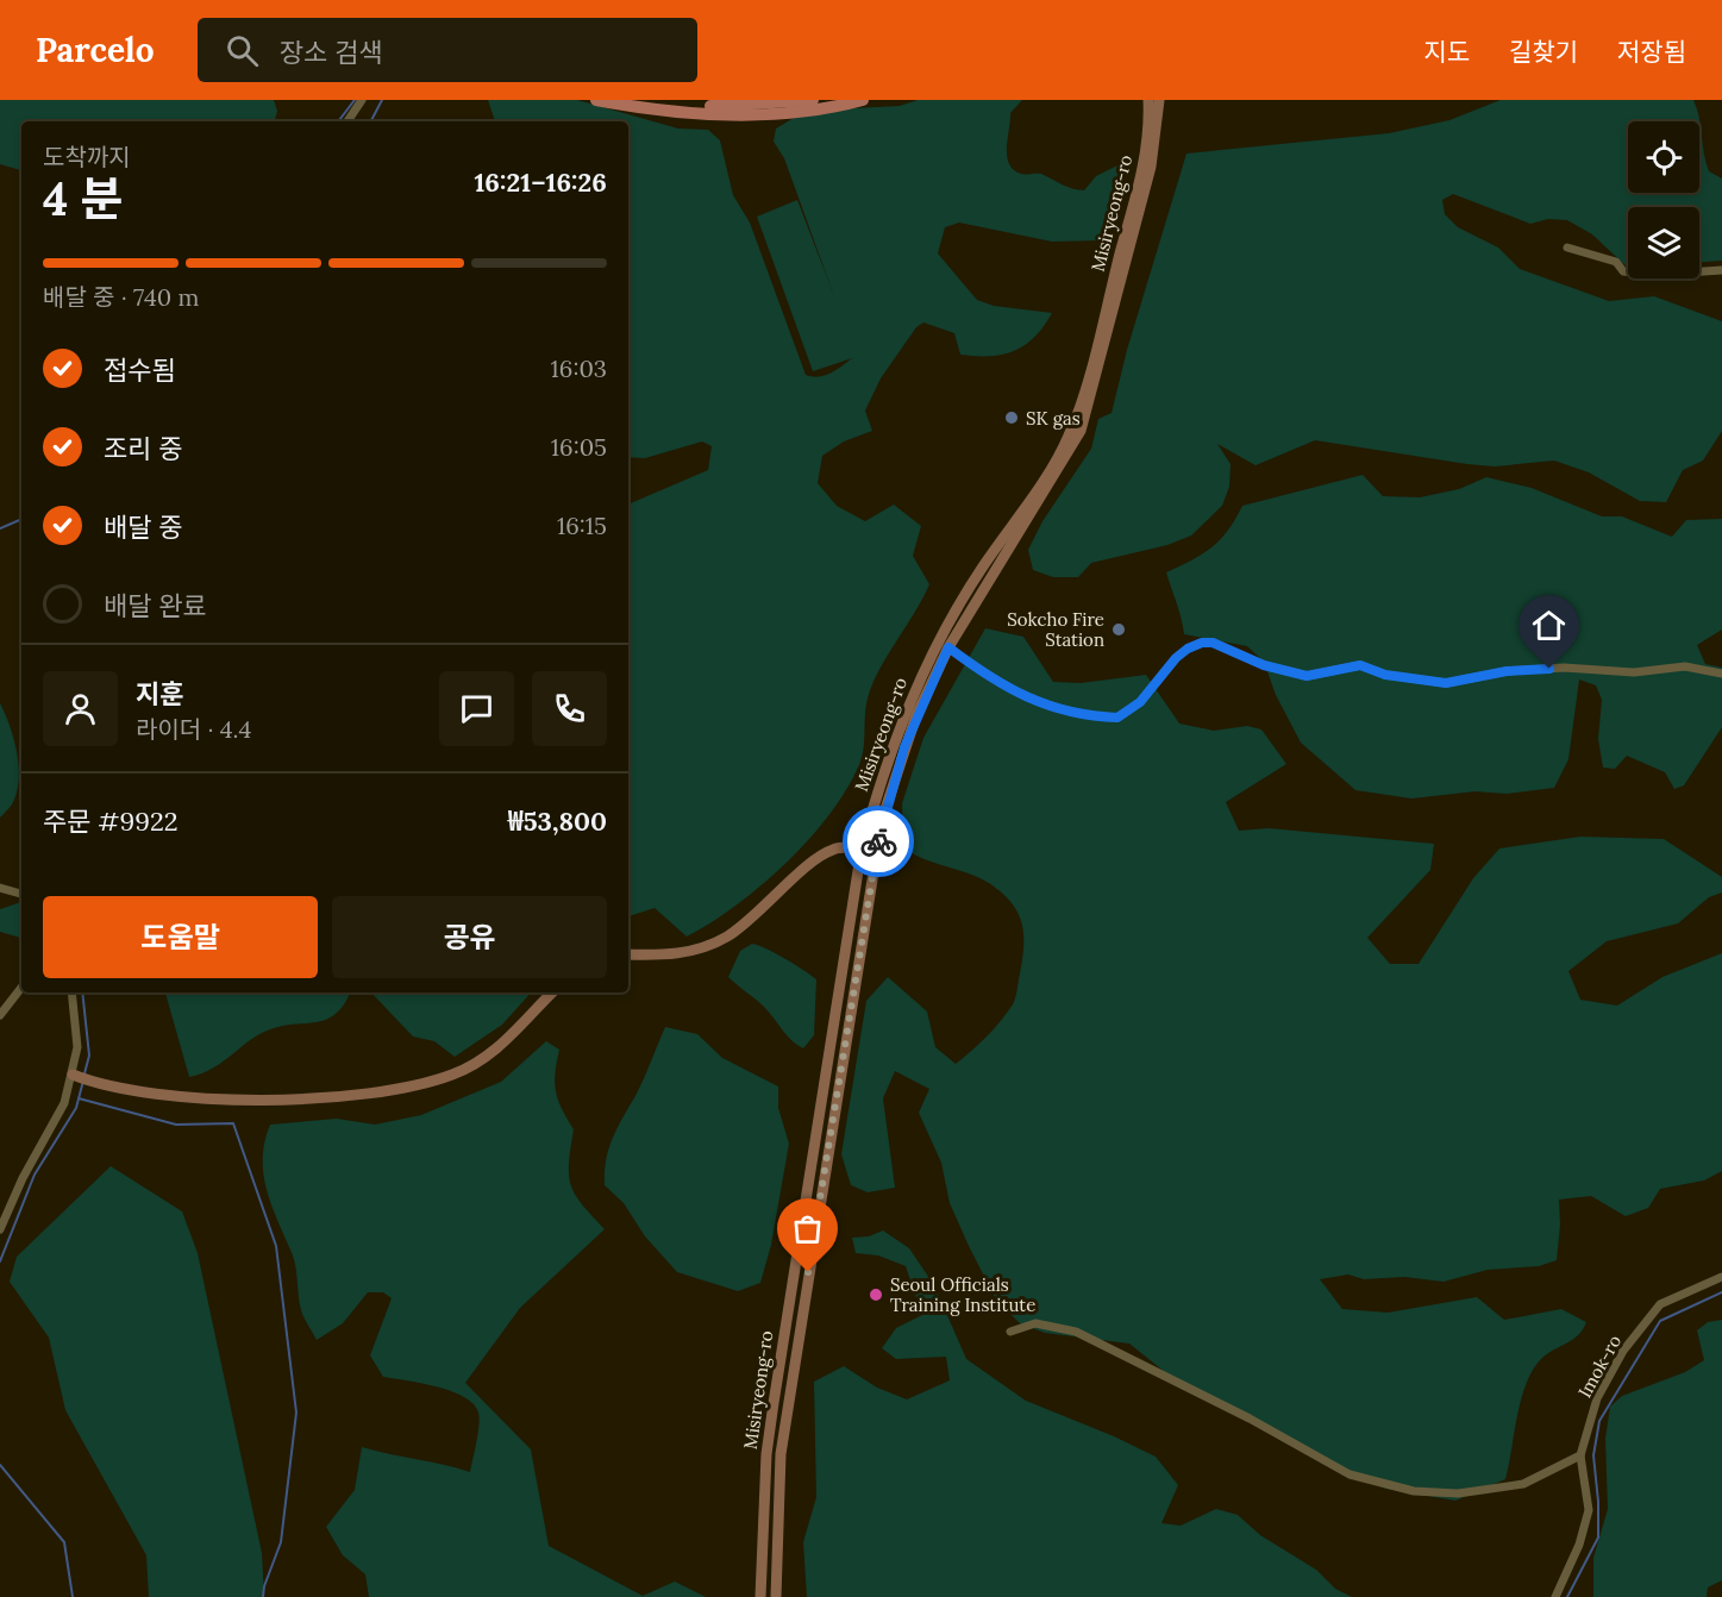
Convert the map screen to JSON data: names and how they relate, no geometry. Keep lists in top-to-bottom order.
{
  "streets": {
    "main road": ["Misiryeong-ro"],
    "street": ["Imok-ro"]
  },
  "places": ["SK gas", "Sokcho Fire Station", "Seoul Officials Training Institute"],
  "page": {
    "header": "Parcelo",
    "search": "장소 검색",
    "nav": ["지도", "길찾기", "저장됨"],
    "heading": ["4 분", "도착까지", "16:21–16:26"],
    "panel": [
      "지훈",
      "라이더 · 4.4",
      "주문 #9922",
      "₩53,800"
    ],
    "bar": "배달 중 · 740 m",
    "list": [
      ["접수됨", "16:03"],
      ["조리 중", "16:05"],
      ["배달 중", "16:15"],
      "배달 완료"
    ],
    "buttons": ["도움말", "공유"]
  }
}
